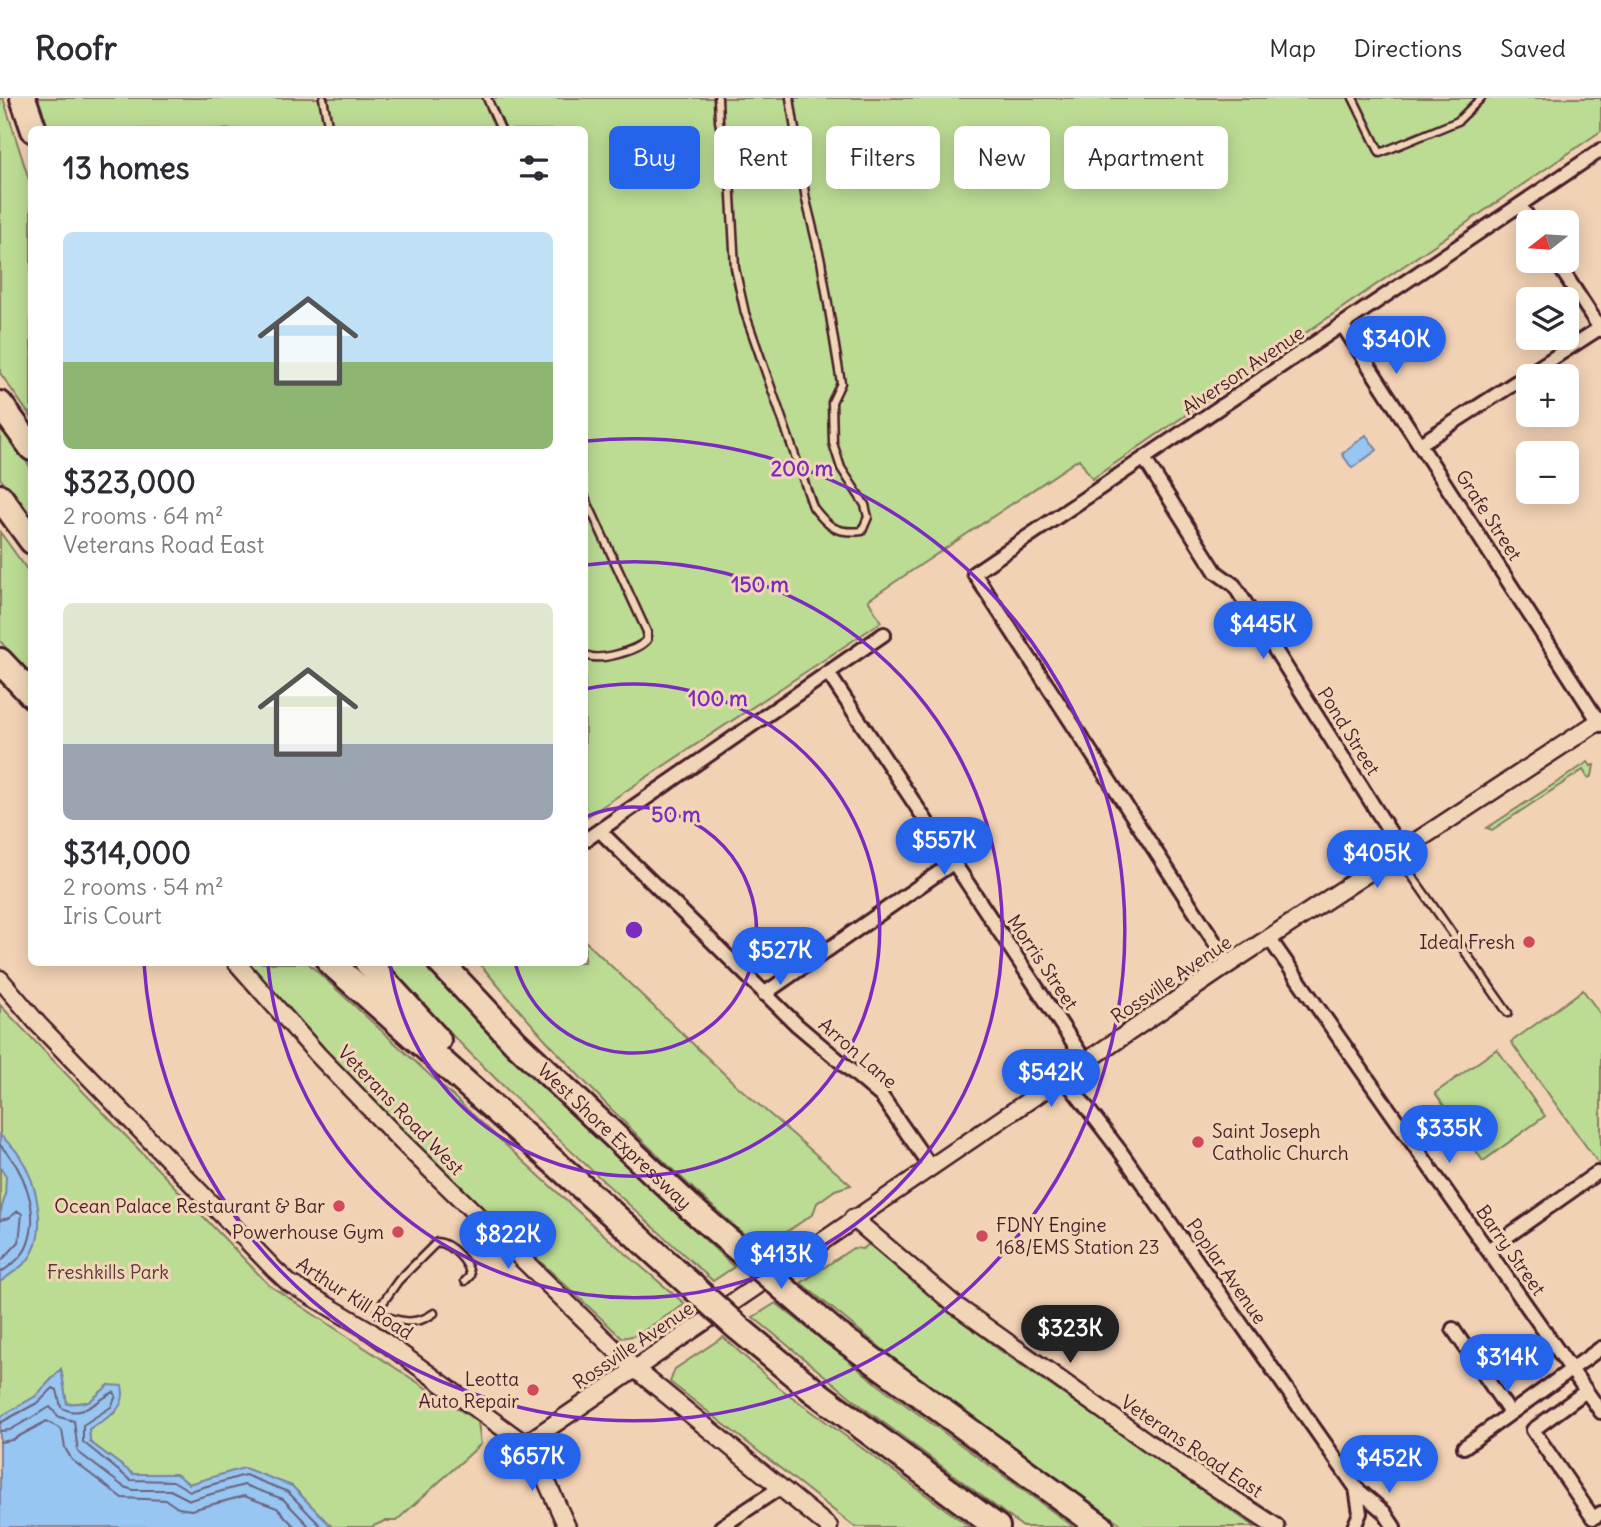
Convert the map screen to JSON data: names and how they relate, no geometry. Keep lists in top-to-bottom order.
{
  "streets": {
    "highway": ["West Shore Expressway"],
    "street": [
      "Alverson Avenue",
      "Grafe Street",
      "Pond Street",
      "Morris Street",
      "Rossville Avenue",
      "Arron Lane",
      "Veterans Road West",
      "Barry Street",
      "Poplar Avenue",
      "Arthur Kill Road",
      "Veterans Road East"
    ]
  },
  "crossings": [
    ["Alverson Avenue", "Grafe Street"],
    ["Alverson Avenue", "Pond Street"],
    ["Alverson Avenue", "Rossville Avenue"],
    ["Grafe Street", "Rossville Avenue"],
    ["Pond Street", "Rossville Avenue"],
    ["Morris Street", "Rossville Avenue"],
    ["Rossville Avenue", "Arron Lane"],
    ["Rossville Avenue", "Veterans Road West"],
    ["Rossville Avenue", "Barry Street"],
    ["Rossville Avenue", "Poplar Avenue"],
    ["Rossville Avenue", "Arthur Kill Road"],
    ["Rossville Avenue", "Veterans Road East"]
  ],
  "parks": ["Freshkills Park"],
  "places": [
    "Ideal Fresh",
    "Saint Joseph Catholic Church",
    "Ocean Palace Restaurant & Bar",
    "Powerhouse Gym",
    "FDNY Engine 168/EMS Station 23",
    "Leotta Auto Repair"
  ],
  "north": "left",
  "page": {
    "header": "Roofr",
    "nav": ["Map", "Directions", "Saved"],
    "chip": [
      "Buy",
      "Rent",
      "Filters",
      "New",
      "Apartment"
    ],
    "heading": "13 homes",
    "map_buttons": ["+", "−"],
    "list": [
      {
        "name": "$323,000",
        "note": "2 rooms · 64 m² · Veterans Road East"
      },
      {
        "name": "$314,000",
        "note": "2 rooms · 54 m² · Iris Court"
      }
    ],
    "price": [
      "$340K",
      "$445K",
      "$557K",
      "$405K",
      "$527K",
      "$542K",
      "$335K",
      "$822K",
      "$413K",
      "$323K",
      "$314K",
      "$657K",
      "$452K"
    ]
  },
  "rings": [
    "200 m",
    "150 m",
    "100 m",
    "50 m"
  ]
}
